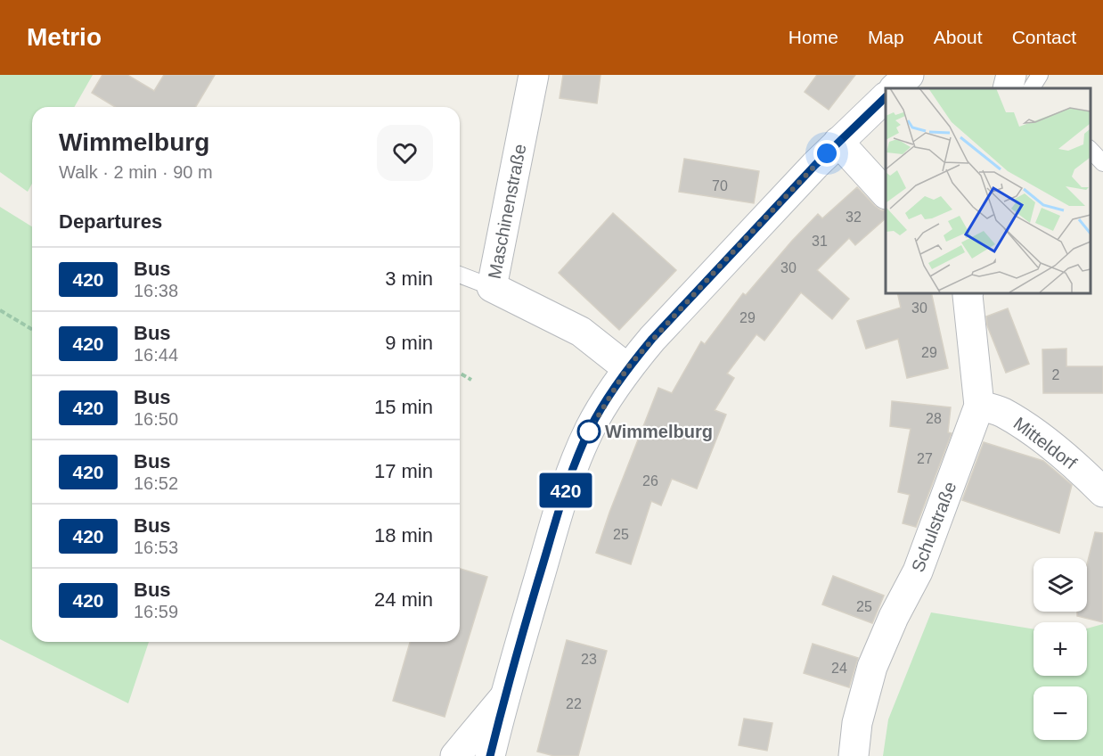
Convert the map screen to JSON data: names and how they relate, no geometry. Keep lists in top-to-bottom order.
{
  "streets": {
    "street": ["Maschinenstraße", "Mitteldorf", "Schulstraße"]
  },
  "crossings": [
    ["Mitteldorf", "Schulstraße"]
  ],
  "places": ["Wimmelburg"],
  "lines": ["bus line 420"],
  "house_numbers": [
    "70",
    "32",
    "31",
    "30",
    "30",
    "29",
    "29",
    "2",
    "28",
    "27",
    "26",
    "25",
    "25",
    "23",
    "24",
    "22"
  ],
  "page": {
    "header": "Metrio",
    "nav": [
      "Home",
      "Map",
      "About",
      "Contact"
    ],
    "on_map": "420",
    "heading": [
      ["Wimmelburg", "Walk · 2 min · 90 m"],
      "Departures"
    ],
    "list": [
      {
        "mark": "420",
        "name": "Bus",
        "note": "16:38",
        "value": "3 min"
      },
      {
        "mark": "420",
        "name": "Bus",
        "note": "16:44",
        "value": "9 min"
      },
      {
        "mark": "420",
        "name": "Bus",
        "note": "16:50",
        "value": "15 min"
      },
      {
        "mark": "420",
        "name": "Bus",
        "note": "16:52",
        "value": "17 min"
      },
      {
        "mark": "420",
        "name": "Bus",
        "note": "16:53",
        "value": "18 min"
      },
      {
        "mark": "420",
        "name": "Bus",
        "note": "16:59",
        "value": "24 min"
      }
    ],
    "map_buttons": ["+", "−"]
  }
}
